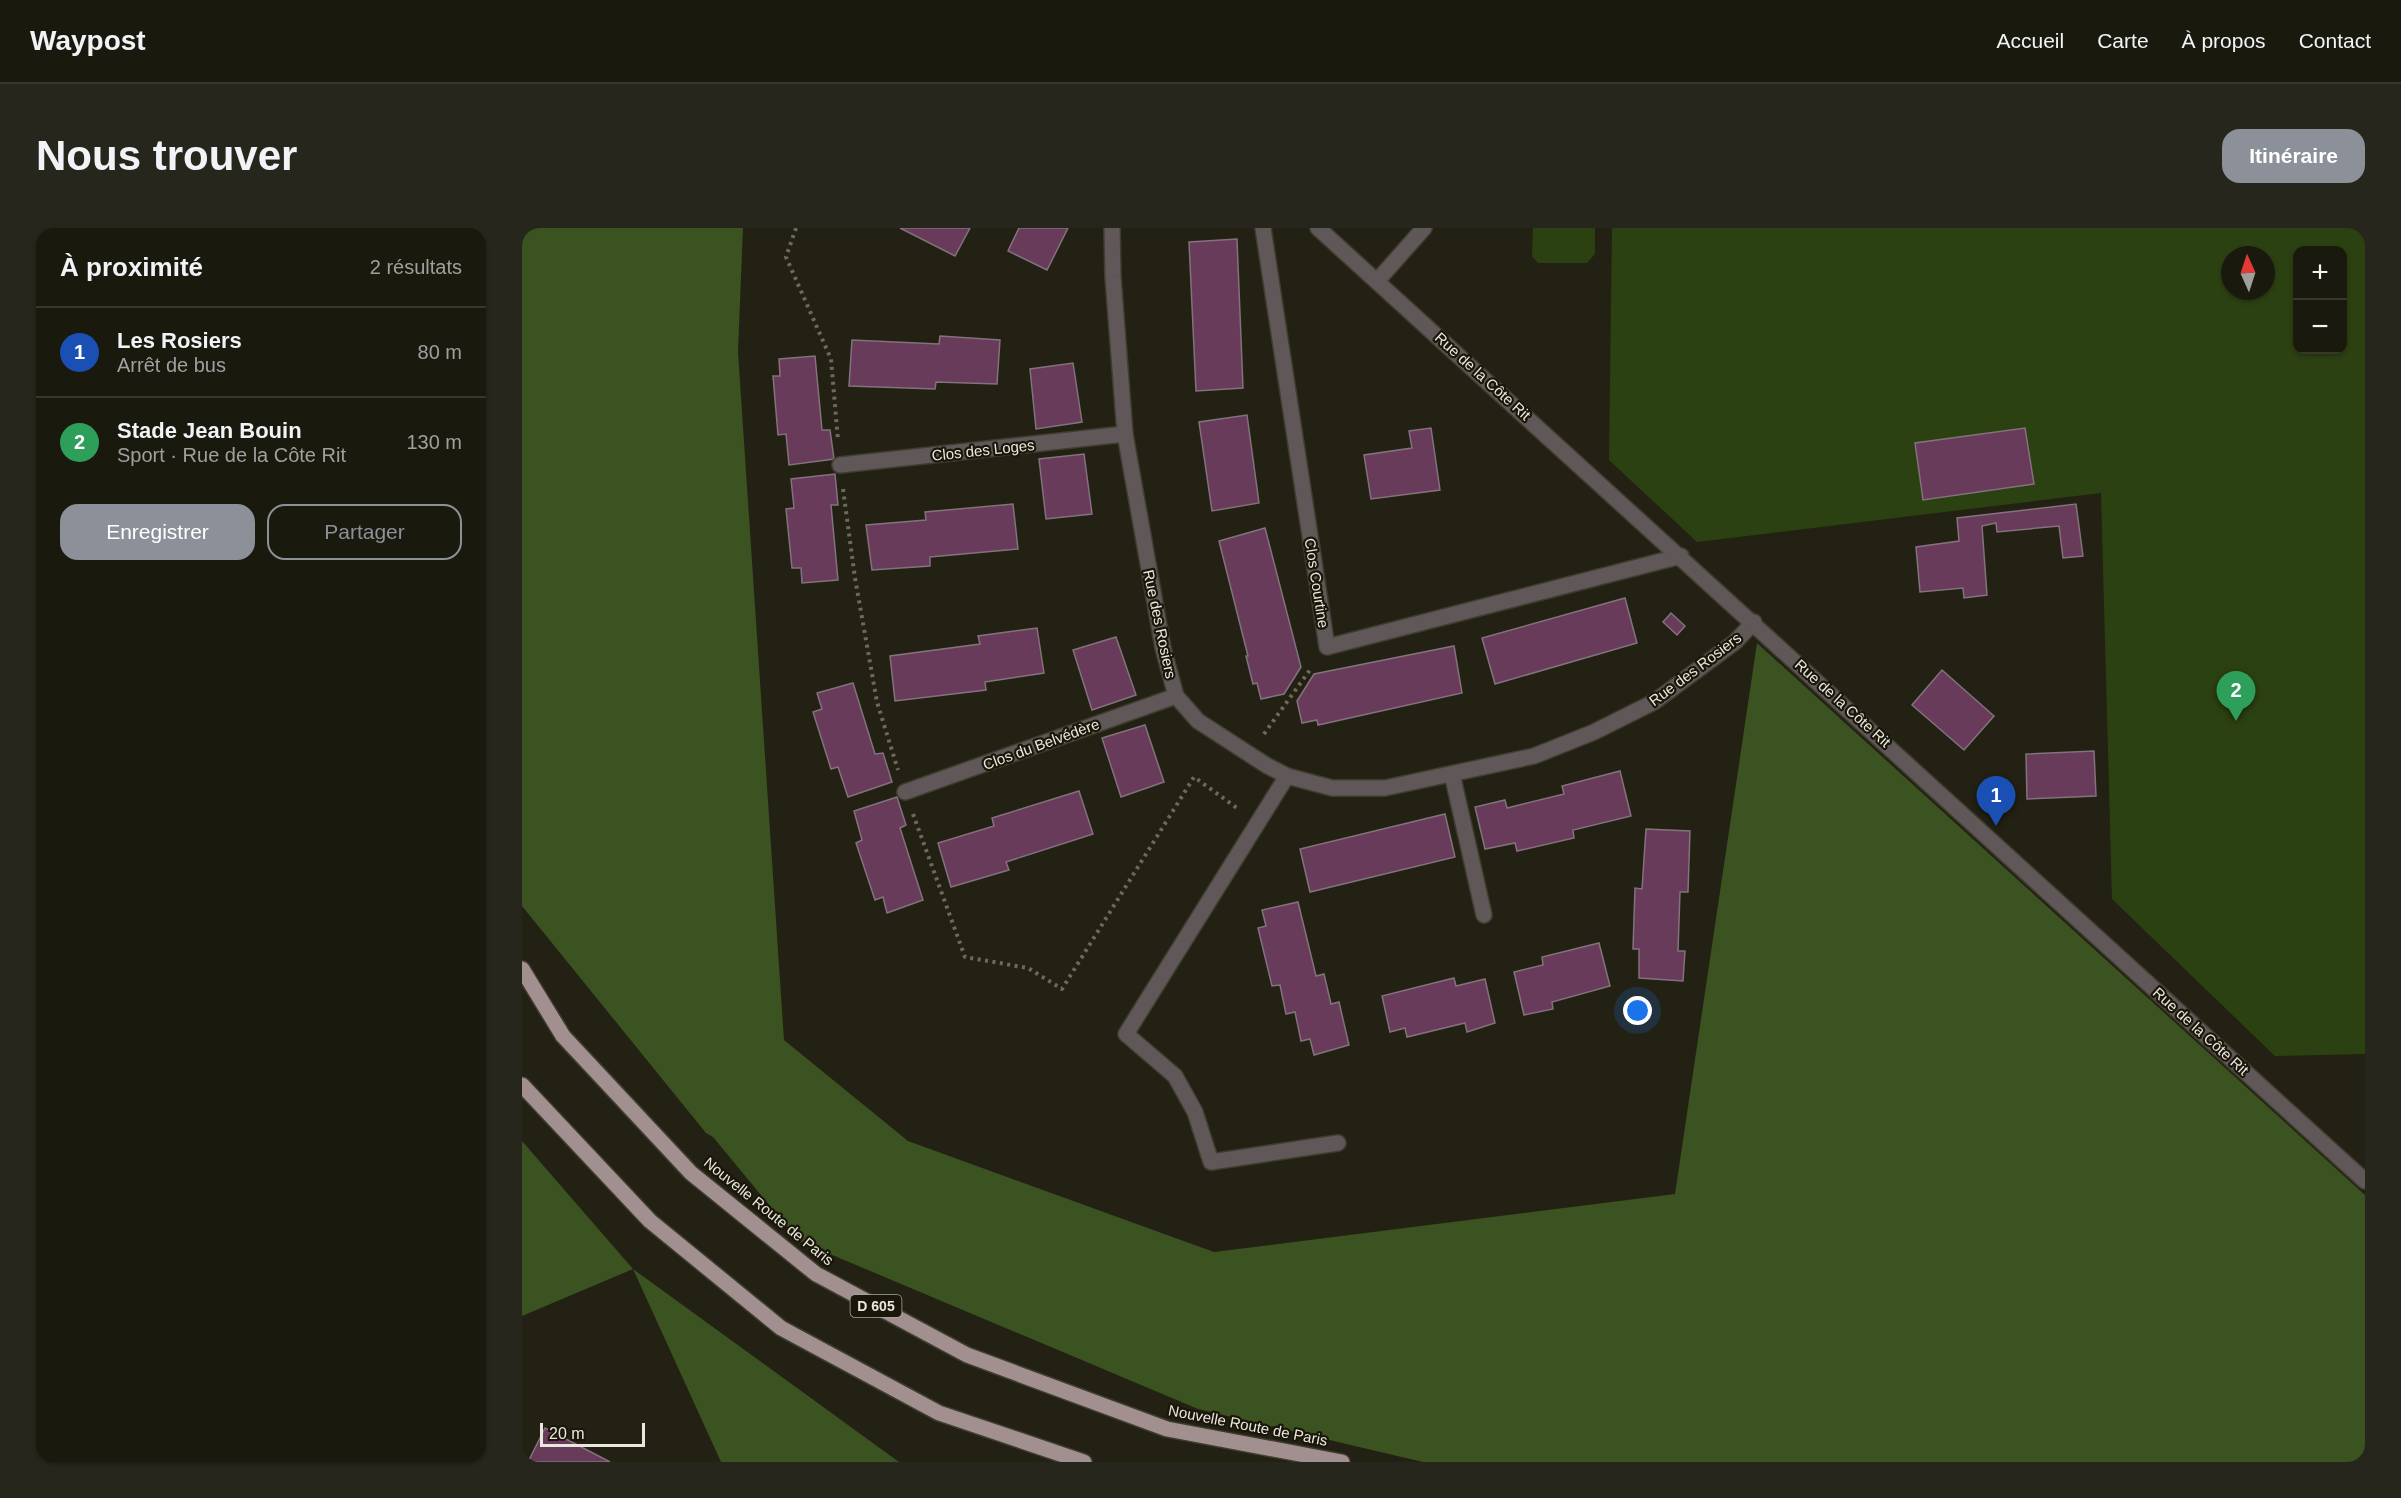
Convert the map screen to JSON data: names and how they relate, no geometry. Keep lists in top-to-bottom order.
{
  "streets": {
    "main road": ["Nouvelle Route de Paris", "D 605"],
    "street": [
      "Rue de la Côte Rit",
      "Clos des Loges",
      "Clos Courtine",
      "Rue des Rosiers",
      "Clos du Belvédère"
    ]
  },
  "crossings": [
    ["Rue de la Côte Rit", "Clos Courtine"],
    ["Rue de la Côte Rit", "Rue des Rosiers"],
    ["Clos des Loges", "Rue des Rosiers"],
    ["Rue des Rosiers", "Clos du Belvédère"]
  ],
  "scale_bar": "20 m",
  "north": "top",
  "page": {
    "header": "Waypost",
    "nav": [
      "Accueil",
      "Carte",
      "À propos",
      "Contact"
    ],
    "buttons": [
      "Itinéraire",
      ["Enregistrer", "Partager"]
    ],
    "title": "Nous trouver",
    "heading": ["À proximité", "2 résultats"],
    "map_buttons": ["+", "−"],
    "list": [
      {
        "mark": "1",
        "name": "Les Rosiers",
        "note": "Arrêt de bus",
        "value": "80 m"
      },
      {
        "mark": "2",
        "name": "Stade Jean Bouin",
        "note": "Sport · Rue de la Côte Rit",
        "value": "130 m"
      }
    ],
    "pins": ["2", "1"],
    "scale": "20 m"
  }
}
